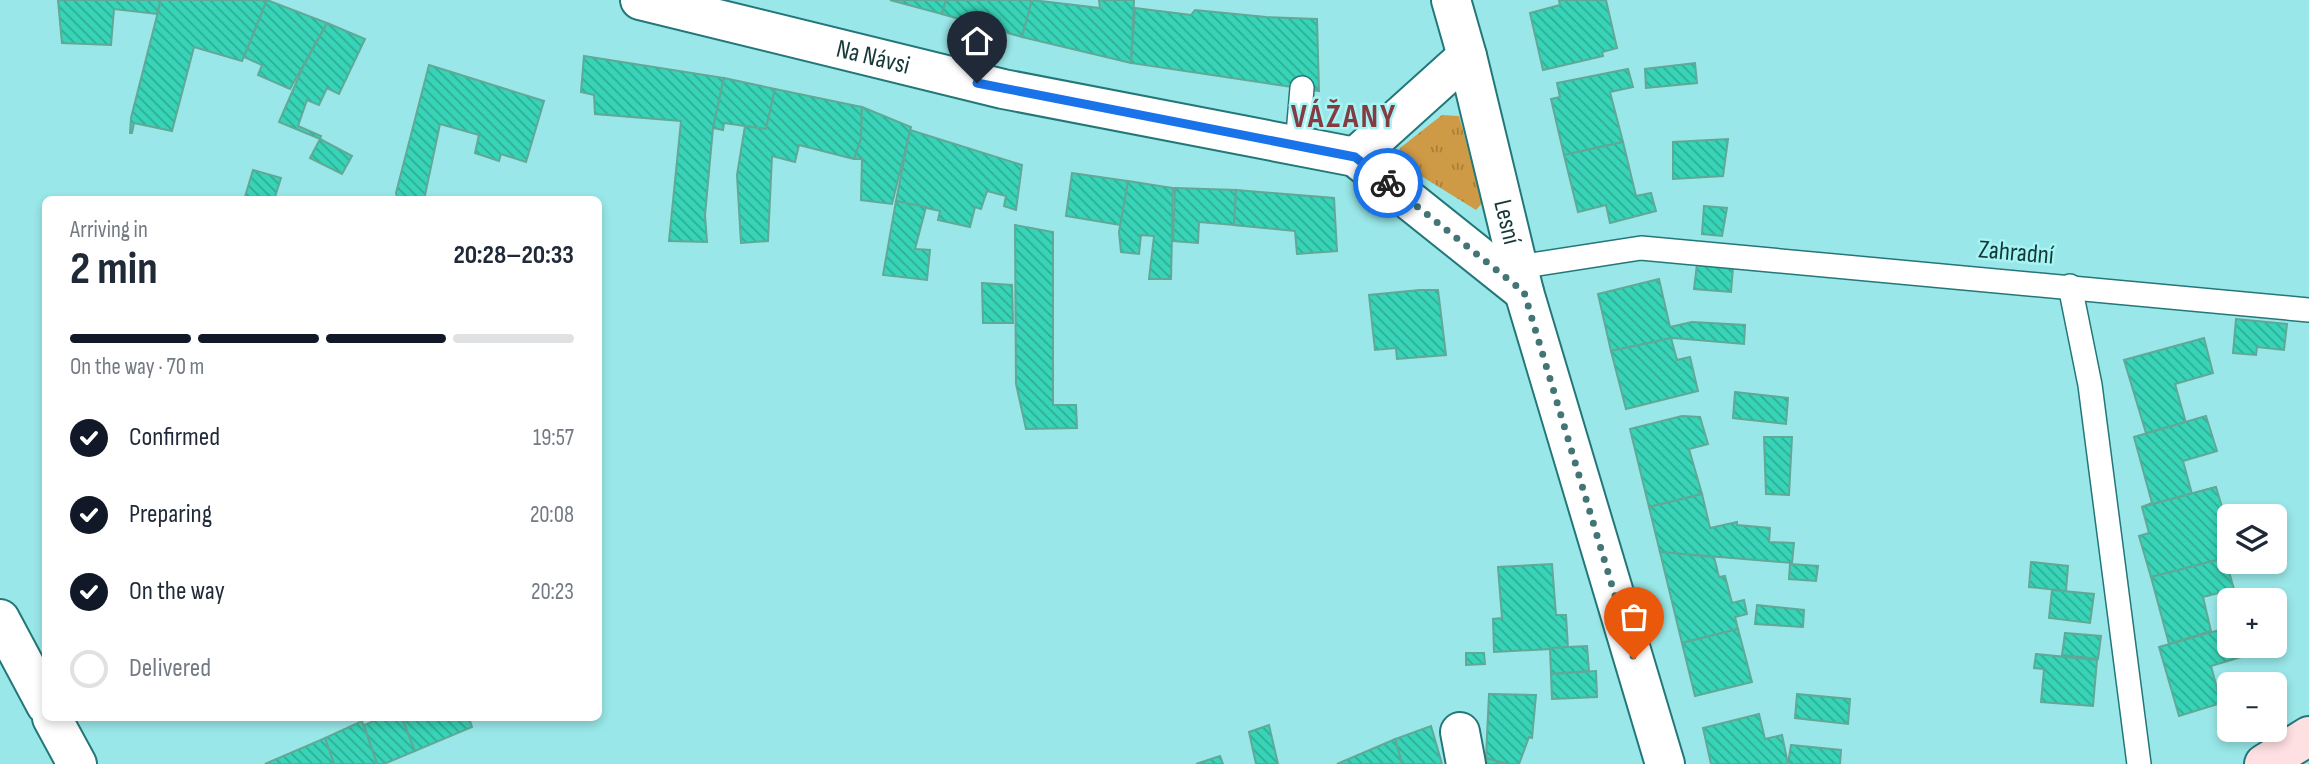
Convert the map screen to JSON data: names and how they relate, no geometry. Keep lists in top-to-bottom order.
{
  "streets": {
    "street": ["Na Návsi", "Lesní"],
    "lane": ["Zahradní"]
  },
  "crossings": [
    ["Na Návsi", "Lesní"],
    ["Na Návsi", "Zahradní"],
    ["Lesní", "Zahradní"]
  ],
  "districts": ["VÁŽANY"],
  "page": {
    "heading": ["2 min", "Arriving in", "20:28–20:33"],
    "bar": "On the way · 70 m",
    "list": [
      ["Confirmed", "19:57"],
      ["Preparing", "20:08"],
      ["On the way", "20:23"],
      "Delivered"
    ],
    "map_buttons": ["+", "−"]
  }
}
